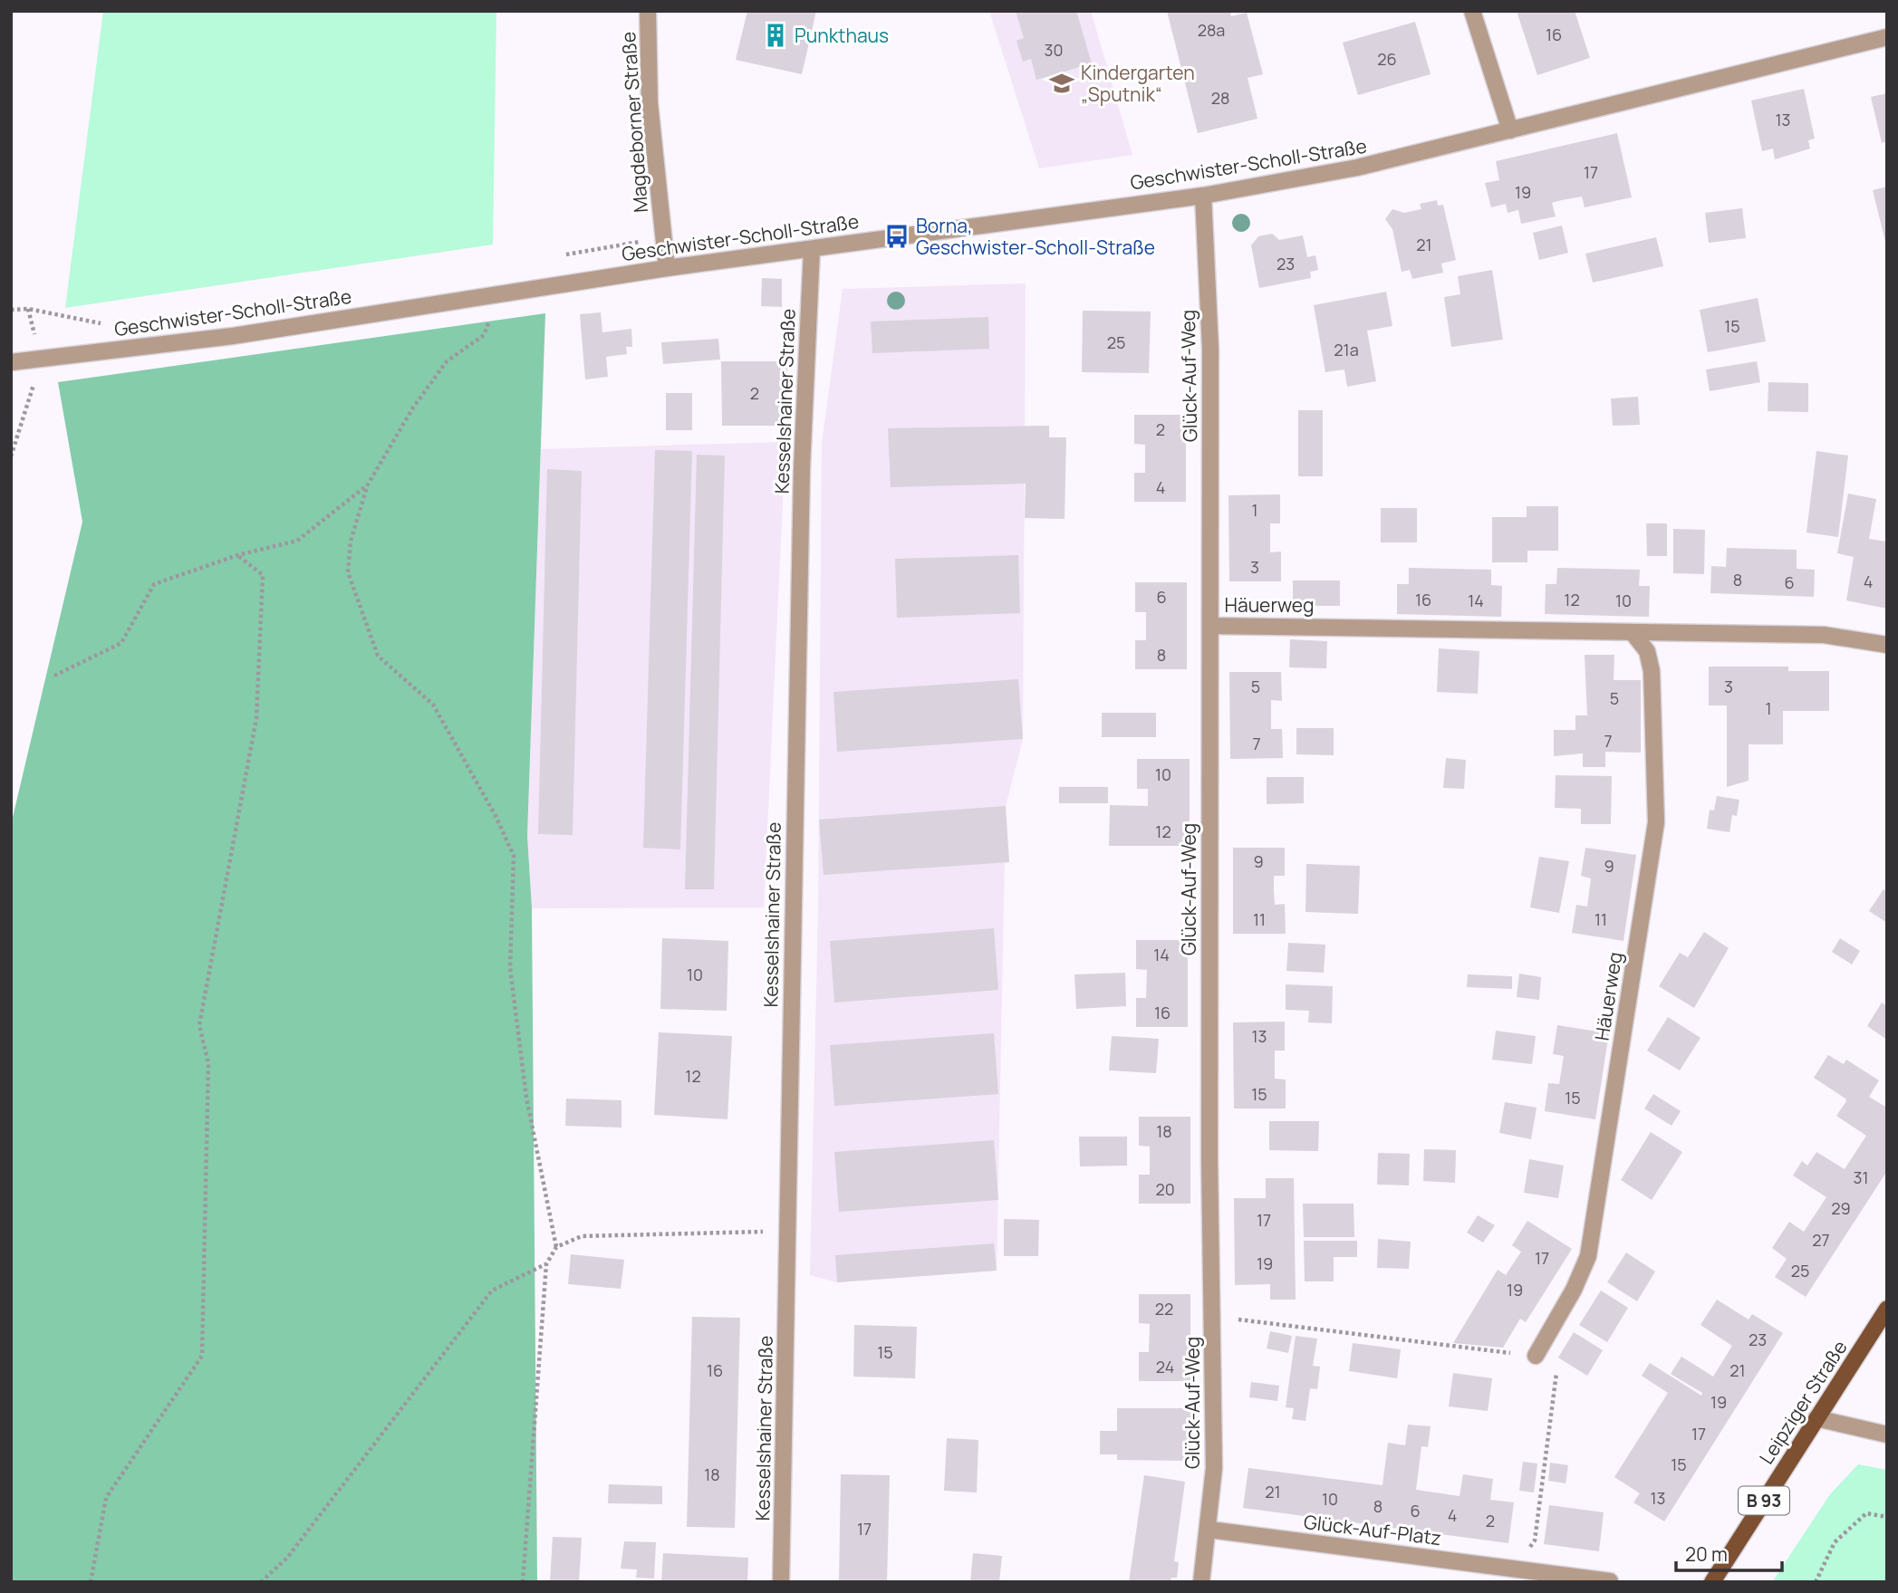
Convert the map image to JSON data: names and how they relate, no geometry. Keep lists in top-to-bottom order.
{
  "streets": {
    "main road": ["Leipziger Straße", "B 93"],
    "street": [
      "Magdeborner Straße",
      "Geschwister-Scholl-Straße",
      "Glück-Auf-Weg",
      "Kesselshainer Straße",
      "Häuerweg",
      "Glück-Auf-Platz"
    ]
  },
  "crossings": [
    ["Magdeborner Straße", "Geschwister-Scholl-Straße"],
    ["Geschwister-Scholl-Straße", "Glück-Auf-Weg"],
    ["Geschwister-Scholl-Straße", "Kesselshainer Straße"],
    ["Glück-Auf-Weg", "Häuerweg"],
    ["Glück-Auf-Weg", "Glück-Auf-Platz"]
  ],
  "places": {
    "building": ["Punkthaus"],
    "school or university": ["Kindergarten „Sputnik“"],
    "bus stop": ["Borna, Geschwister-Scholl-Straße"]
  },
  "house_numbers": [
    "28a",
    "16",
    "30",
    "26",
    "28",
    "13",
    "17",
    "19",
    "21",
    "23",
    "15",
    "25",
    "21a",
    "2",
    "2",
    "4",
    "1",
    "3",
    "8",
    "4",
    "6",
    "6",
    "16",
    "12",
    "14",
    "10",
    "8",
    "5",
    "3",
    "5",
    "1",
    "7",
    "7",
    "10",
    "12",
    "9",
    "9",
    "11",
    "11",
    "14",
    "10",
    "16",
    "13",
    "12",
    "15",
    "15",
    "18",
    "31",
    "20",
    "29",
    "17",
    "27",
    "17",
    "19",
    "25",
    "19",
    "22",
    "23",
    "15",
    "24",
    "16",
    "21",
    "19",
    "17",
    "15",
    "18",
    "21",
    "13",
    "10",
    "8",
    "6",
    "4",
    "2",
    "17"
  ],
  "scale_bar": "20 m"
}
